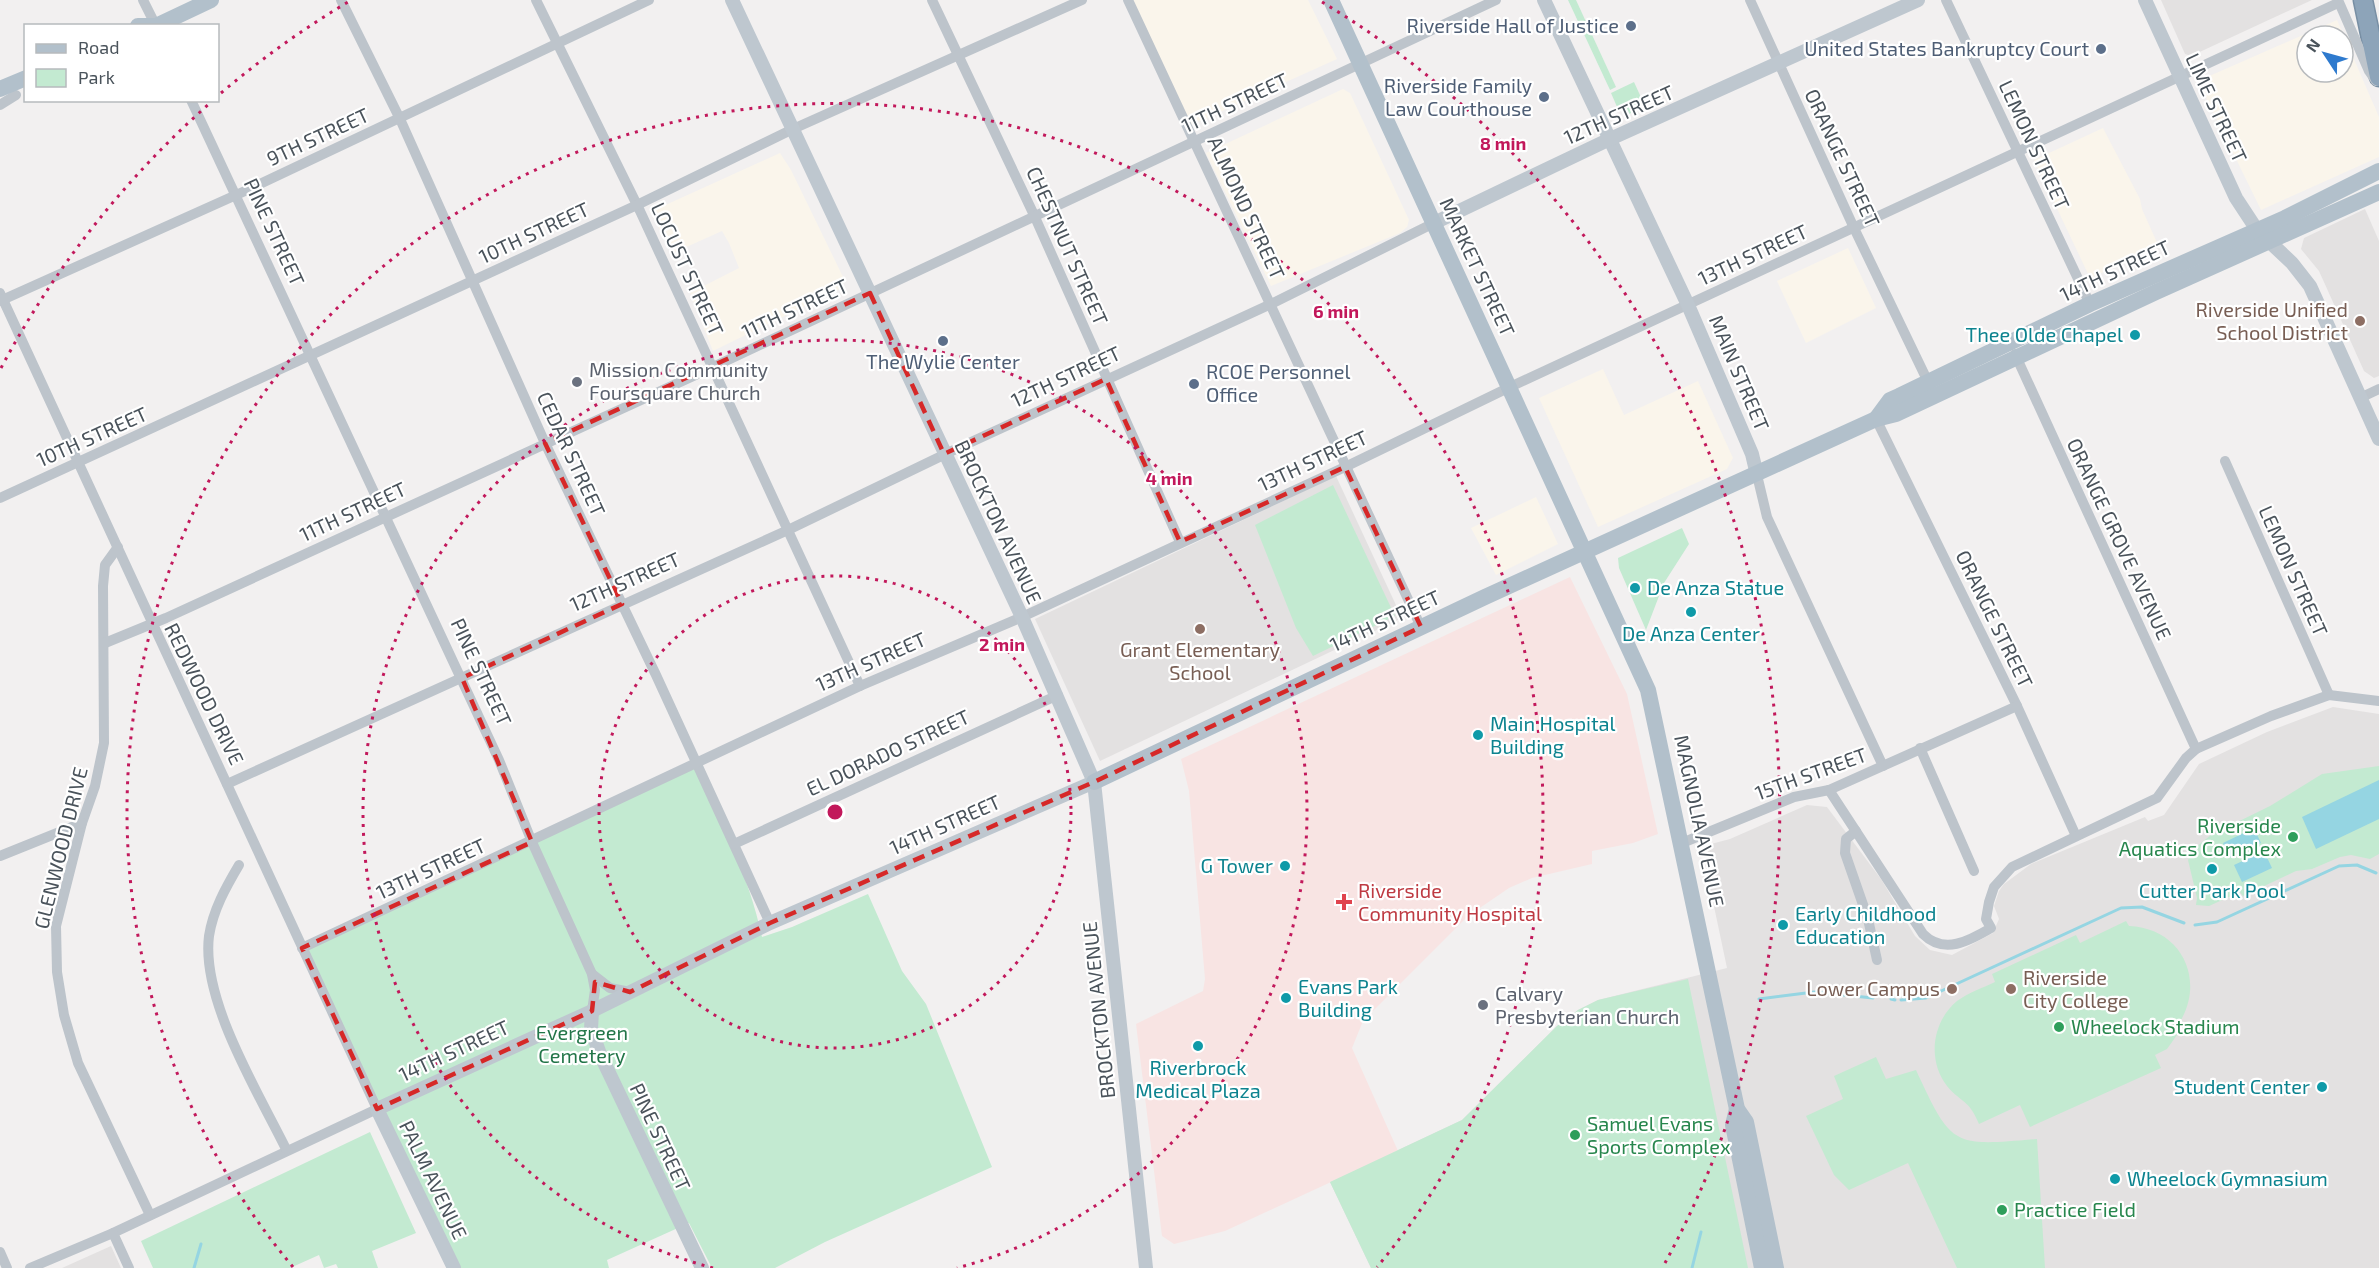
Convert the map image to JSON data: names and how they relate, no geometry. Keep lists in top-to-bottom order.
{
  "streets": {
    "main road": ["MARKET STREET", "14TH STREET", "MAGNOLIA AVENUE"],
    "street": [
      "11TH STREET",
      "LIME STREET",
      "12TH STREET",
      "9TH STREET",
      "LEMON STREET",
      "ORANGE STREET",
      "ALMOND STREET",
      "PINE STREET",
      "10TH STREET",
      "CHESTNUT STREET",
      "13TH STREET",
      "LOCUST STREET",
      "MAIN STREET",
      "CEDAR STREET",
      "BROCKTON AVENUE",
      "ORANGE GROVE AVENUE",
      "REDWOOD DRIVE",
      "EL DORADO STREET",
      "15TH STREET",
      "GLENWOOD DRIVE",
      "PALM AVENUE"
    ]
  },
  "crossings": [
    ["11TH STREET", "ALMOND STREET"],
    ["11TH STREET", "PINE STREET"],
    ["11TH STREET", "CHESTNUT STREET"],
    ["11TH STREET", "MARKET STREET"],
    ["11TH STREET", "LOCUST STREET"],
    ["11TH STREET", "CEDAR STREET"],
    ["11TH STREET", "BROCKTON AVENUE"],
    ["11TH STREET", "REDWOOD DRIVE"],
    ["11TH STREET", "GLENWOOD DRIVE"],
    ["LIME STREET", "13TH STREET"],
    ["LIME STREET", "14TH STREET"],
    ["12TH STREET", "ORANGE STREET"],
    ["12TH STREET", "ALMOND STREET"],
    ["12TH STREET", "PINE STREET"],
    ["12TH STREET", "CHESTNUT STREET"],
    ["12TH STREET", "MARKET STREET"],
    ["12TH STREET", "LOCUST STREET"],
    ["12TH STREET", "MAIN STREET"],
    ["12TH STREET", "CEDAR STREET"],
    ["12TH STREET", "BROCKTON AVENUE"],
    ["12TH STREET", "REDWOOD DRIVE"],
    ["9TH STREET", "PINE STREET"],
    ["9TH STREET", "LOCUST STREET"],
    ["9TH STREET", "CEDAR STREET"],
    ["9TH STREET", "REDWOOD DRIVE"],
    ["LEMON STREET", "13TH STREET"],
    ["LEMON STREET", "14TH STREET"],
    ["ORANGE STREET", "13TH STREET"],
    ["ORANGE STREET", "14TH STREET"],
    ["ORANGE STREET", "15TH STREET"],
    ["ALMOND STREET", "13TH STREET"],
    ["ALMOND STREET", "14TH STREET"],
    ["PINE STREET", "10TH STREET"],
    ["PINE STREET", "13TH STREET"],
    ["PINE STREET", "14TH STREET"],
    ["10TH STREET", "CHESTNUT STREET"],
    ["10TH STREET", "LOCUST STREET"],
    ["10TH STREET", "CEDAR STREET"],
    ["10TH STREET", "BROCKTON AVENUE"],
    ["10TH STREET", "REDWOOD DRIVE"],
    ["CHESTNUT STREET", "13TH STREET"],
    ["13TH STREET", "MARKET STREET"],
    ["13TH STREET", "LOCUST STREET"],
    ["13TH STREET", "MAIN STREET"],
    ["13TH STREET", "CEDAR STREET"],
    ["13TH STREET", "BROCKTON AVENUE"],
    ["13TH STREET", "REDWOOD DRIVE"],
    ["MARKET STREET", "14TH STREET"],
    ["MARKET STREET", "MAGNOLIA AVENUE"],
    ["14TH STREET", "MAIN STREET"],
    ["14TH STREET", "CEDAR STREET"],
    ["14TH STREET", "BROCKTON AVENUE"],
    ["14TH STREET", "ORANGE GROVE AVENUE"],
    ["14TH STREET", "REDWOOD DRIVE"],
    ["14TH STREET", "MAGNOLIA AVENUE"],
    ["14TH STREET", "GLENWOOD DRIVE"],
    ["14TH STREET", "PALM AVENUE"],
    ["MAIN STREET", "15TH STREET"],
    ["CEDAR STREET", "EL DORADO STREET"],
    ["BROCKTON AVENUE", "EL DORADO STREET"],
    ["REDWOOD DRIVE", "GLENWOOD DRIVE"],
    ["REDWOOD DRIVE", "PALM AVENUE"],
    ["15TH STREET", "MAGNOLIA AVENUE"]
  ],
  "parks": ["Evergreen Cemetery"],
  "places": {
    "other": [
      "Riverside Hall of Justice",
      "United States Bankruptcy Court",
      "Riverside Family Law Courthouse",
      "Riverside Unified School District",
      "Thee Olde Chapel",
      "The Wylie Center",
      "Mission Community Foursquare Church",
      "RCOE Personnel Office",
      "De Anza Statue",
      "De Anza Center",
      "Grant Elementary School",
      "Main Hospital Building",
      "Riverside Aquatics Complex",
      "G Tower",
      "Cutter Park Pool",
      "Early Childhood Education",
      "Lower Campus",
      "Riverside City College",
      "Evans Park Building",
      "Calvary Presbyterian Church",
      "Wheelock Stadium",
      "Riverbrock Medical Plaza",
      "Student Center",
      "Samuel Evans Sports Complex",
      "Wheelock Gymnasium",
      "Practice Field"
    ],
    "health": ["Riverside Community Hospital"]
  },
  "legend": ["Road", "Park"],
  "north": "top left",
  "rings": [
    "8 min",
    "6 min",
    "4 min",
    "2 min"
  ]
}
